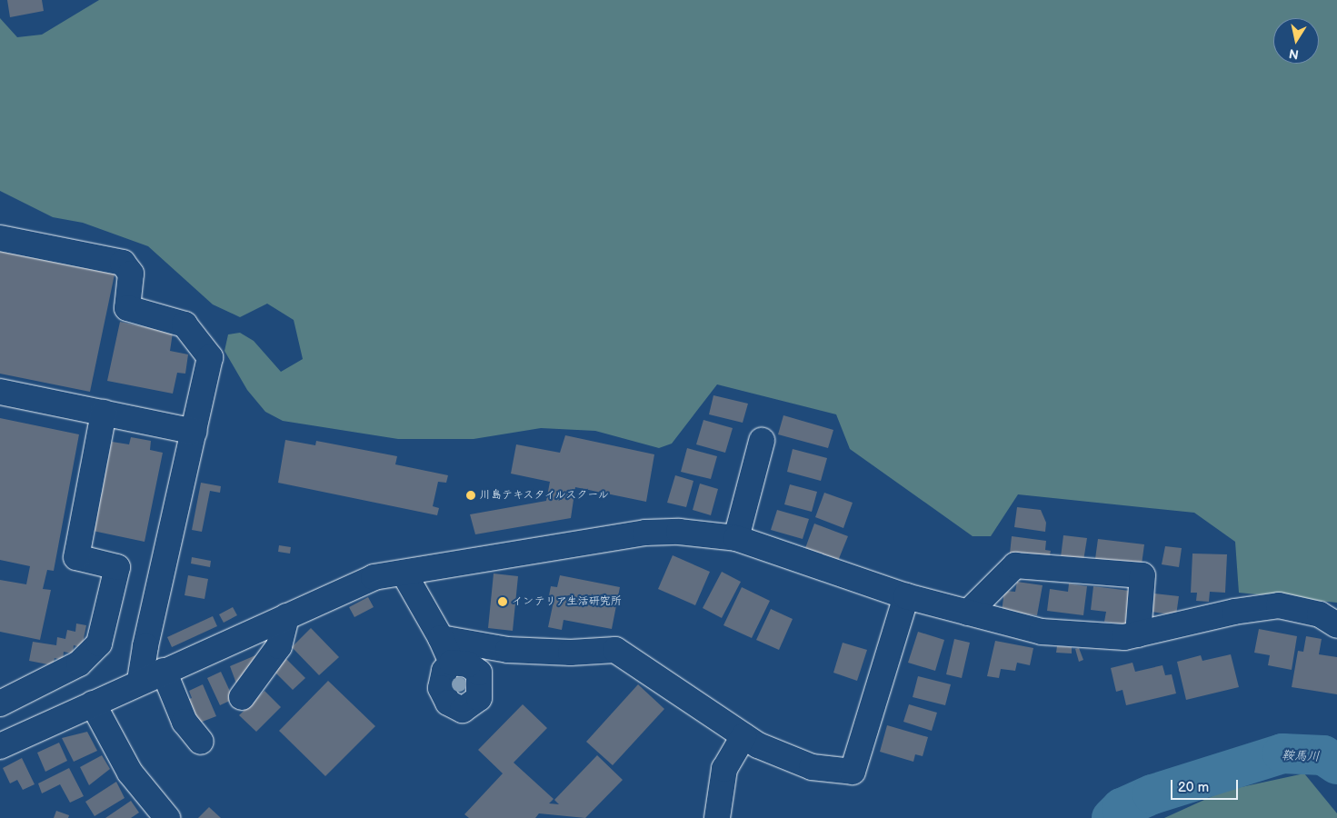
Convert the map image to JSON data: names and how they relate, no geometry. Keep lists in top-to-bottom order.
{
  "water": ["鞍馬川"],
  "places": ["川島テキスタイルスクール", "インテリア生活研究所"],
  "scale_bar": "20 m",
  "north": "bottom"
}
